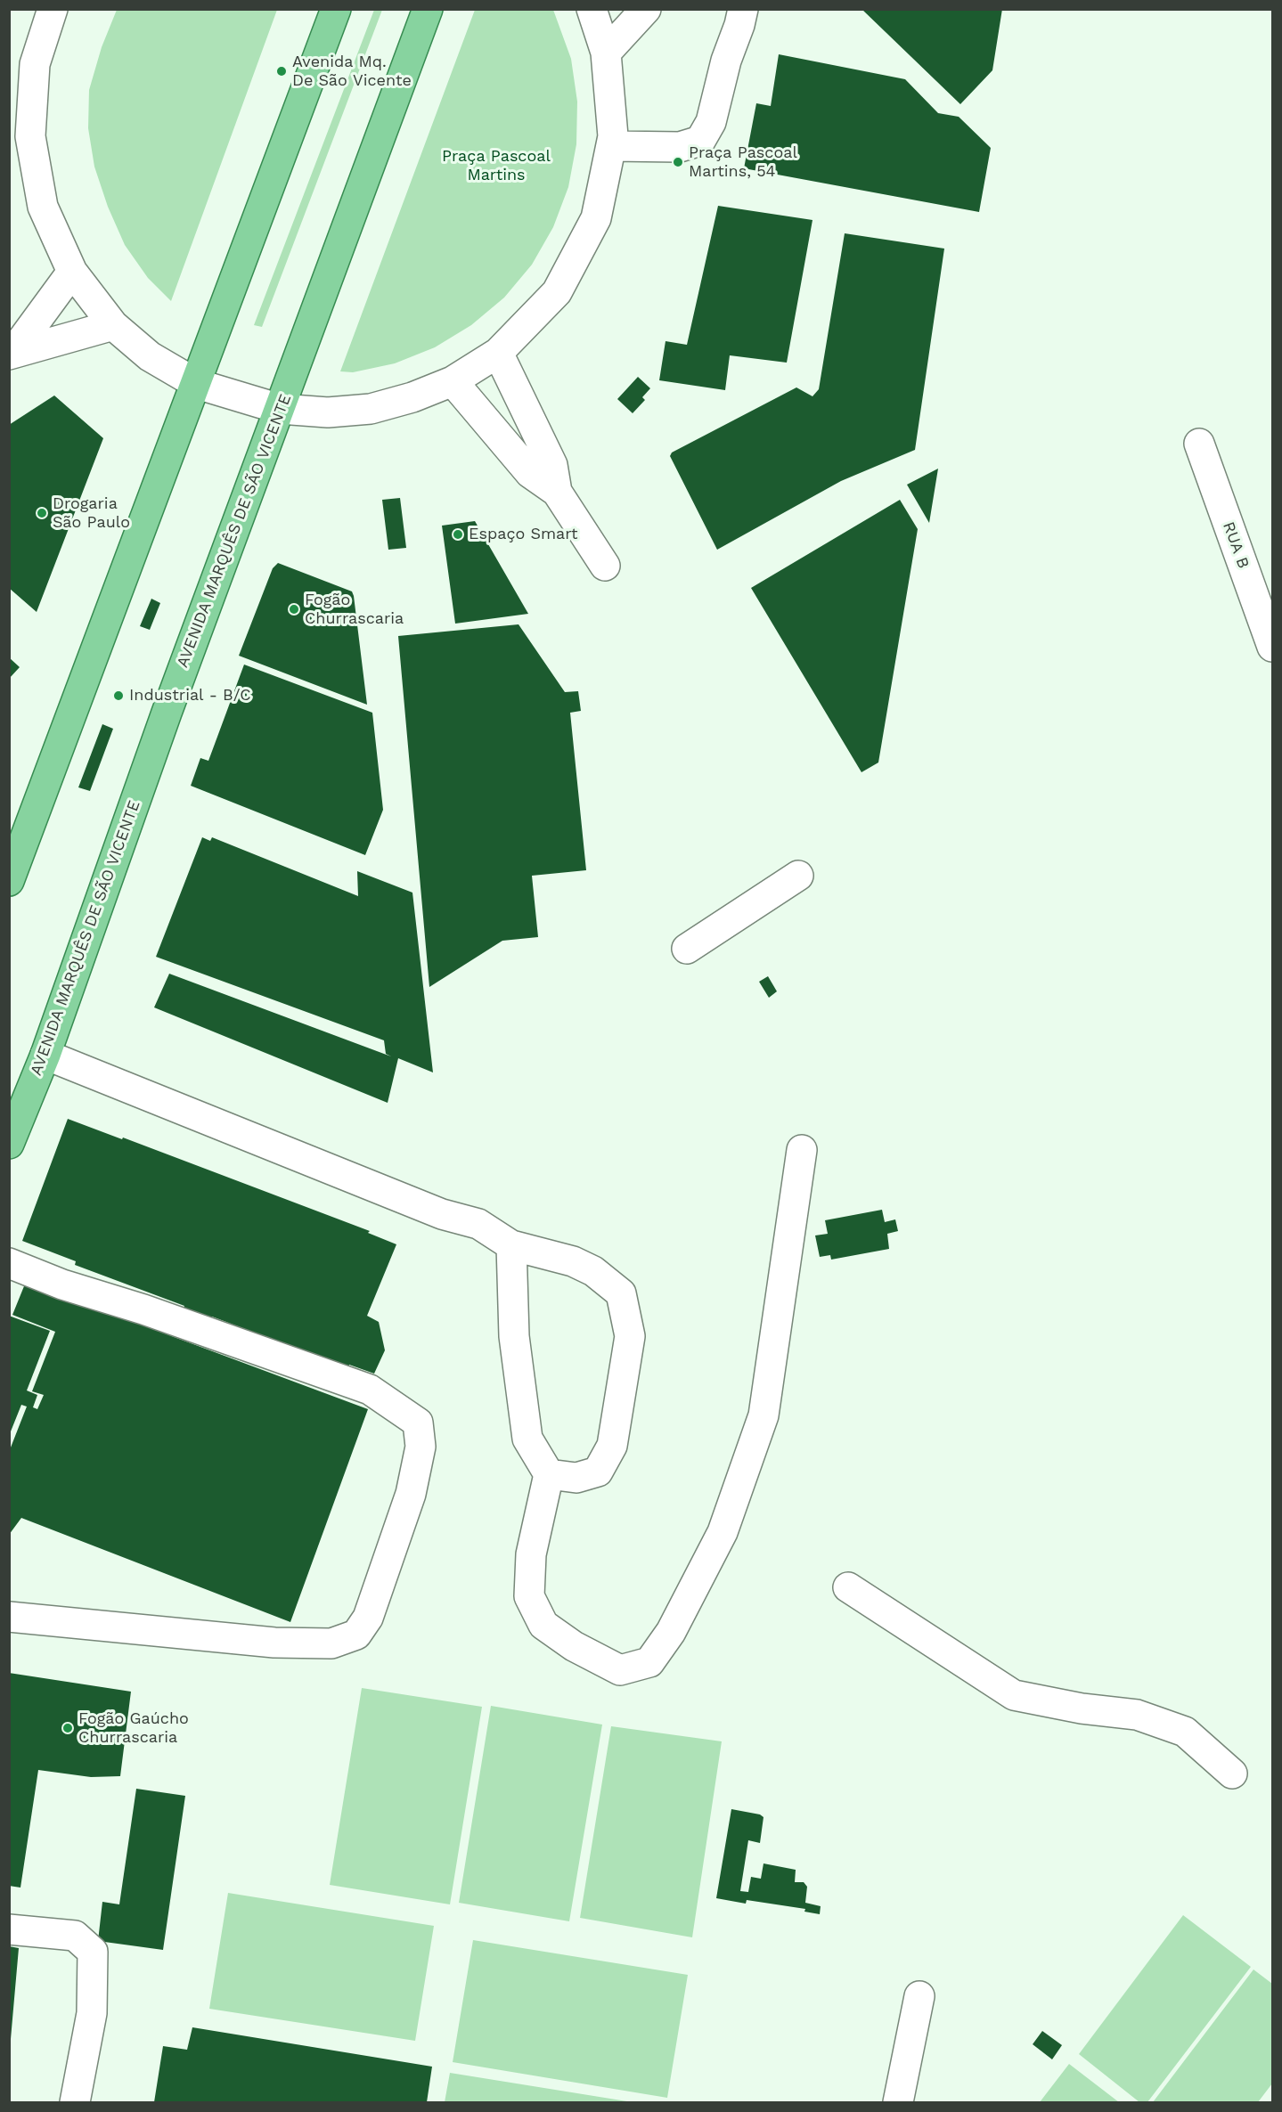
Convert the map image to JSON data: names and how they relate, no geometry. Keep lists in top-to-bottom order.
{
  "streets": {
    "main road": ["AVENIDA MARQUÊS DE SÃO VICENTE"],
    "street": ["RUA B"]
  },
  "parks": ["Praça Pascoal Martins"],
  "places": [
    "Avenida Mq. De São Vicente",
    "Praça Pascoal Martins, 54",
    "Drogaria São Paulo",
    "Espaço Smart",
    "Fogão Churrascaria",
    "Industrial - B/C",
    "Fogão Gaúcho Churrascaria"
  ]
}
